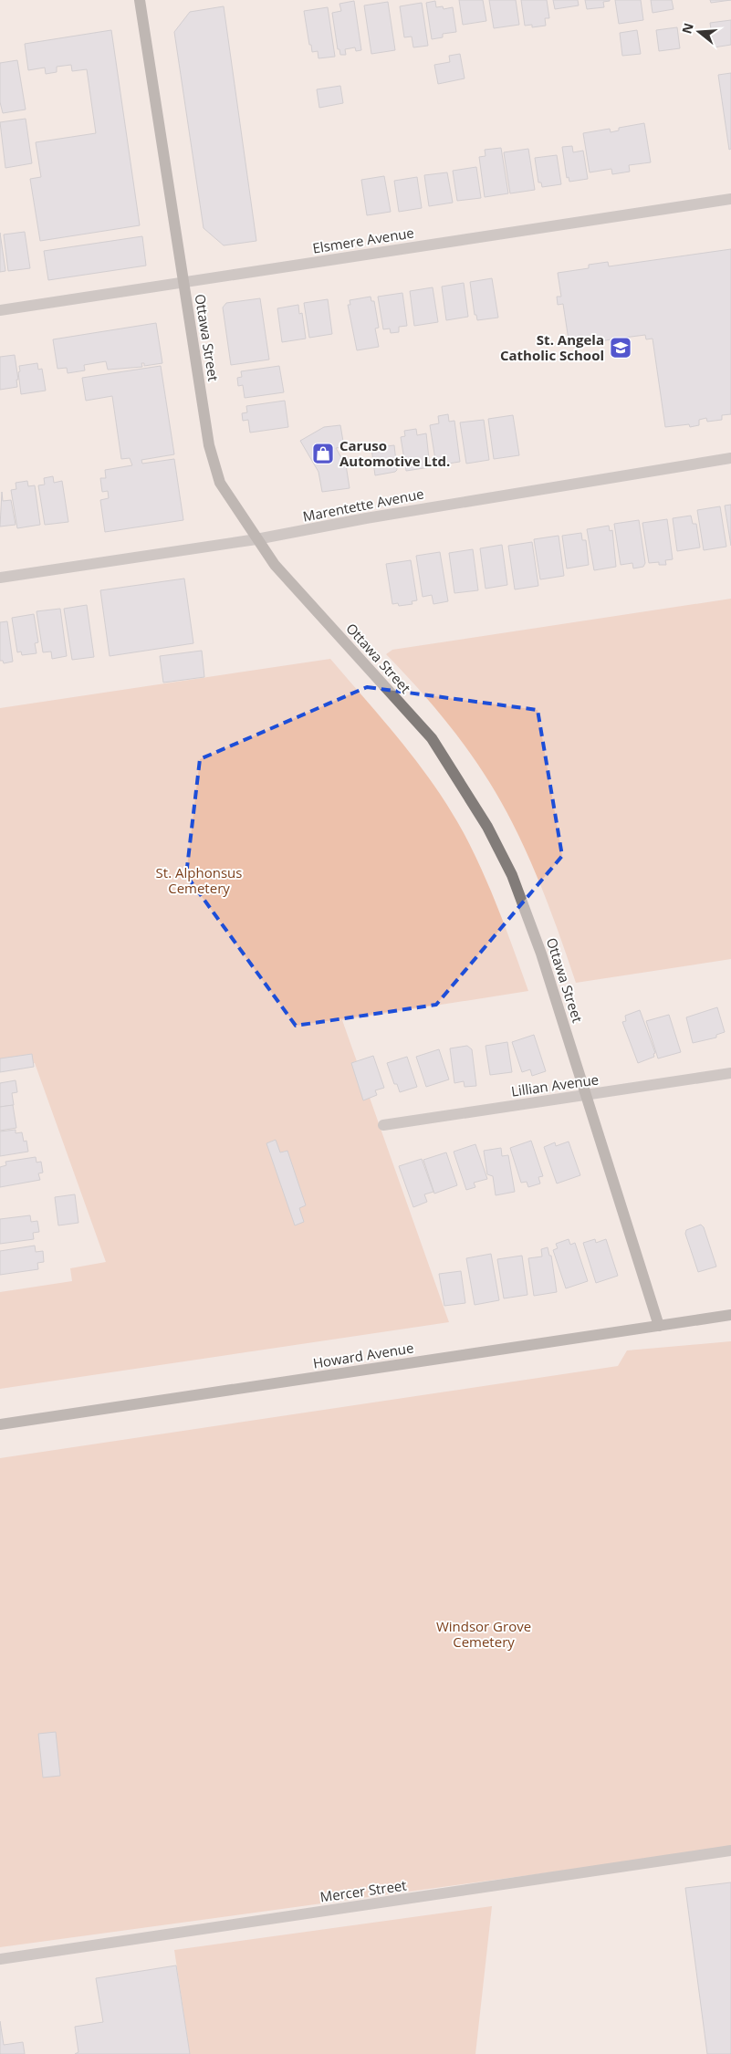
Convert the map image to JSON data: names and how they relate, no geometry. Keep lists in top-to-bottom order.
{
  "streets": {
    "street": [
      "Elsmere Avenue",
      "Ottawa Street",
      "Marentette Avenue",
      "Lillian Avenue",
      "Howard Avenue",
      "Mercer Street"
    ]
  },
  "crossings": [
    ["Elsmere Avenue", "Ottawa Street"],
    ["Ottawa Street", "Marentette Avenue"],
    ["Ottawa Street", "Lillian Avenue"],
    ["Ottawa Street", "Howard Avenue"]
  ],
  "parks": ["St. Alphonsus Cemetery", "Windsor Grove Cemetery"],
  "places": {
    "school or university": ["St. Angela Catholic School"],
    "shop": ["Caruso Automotive Ltd."]
  },
  "north": "left"
}
